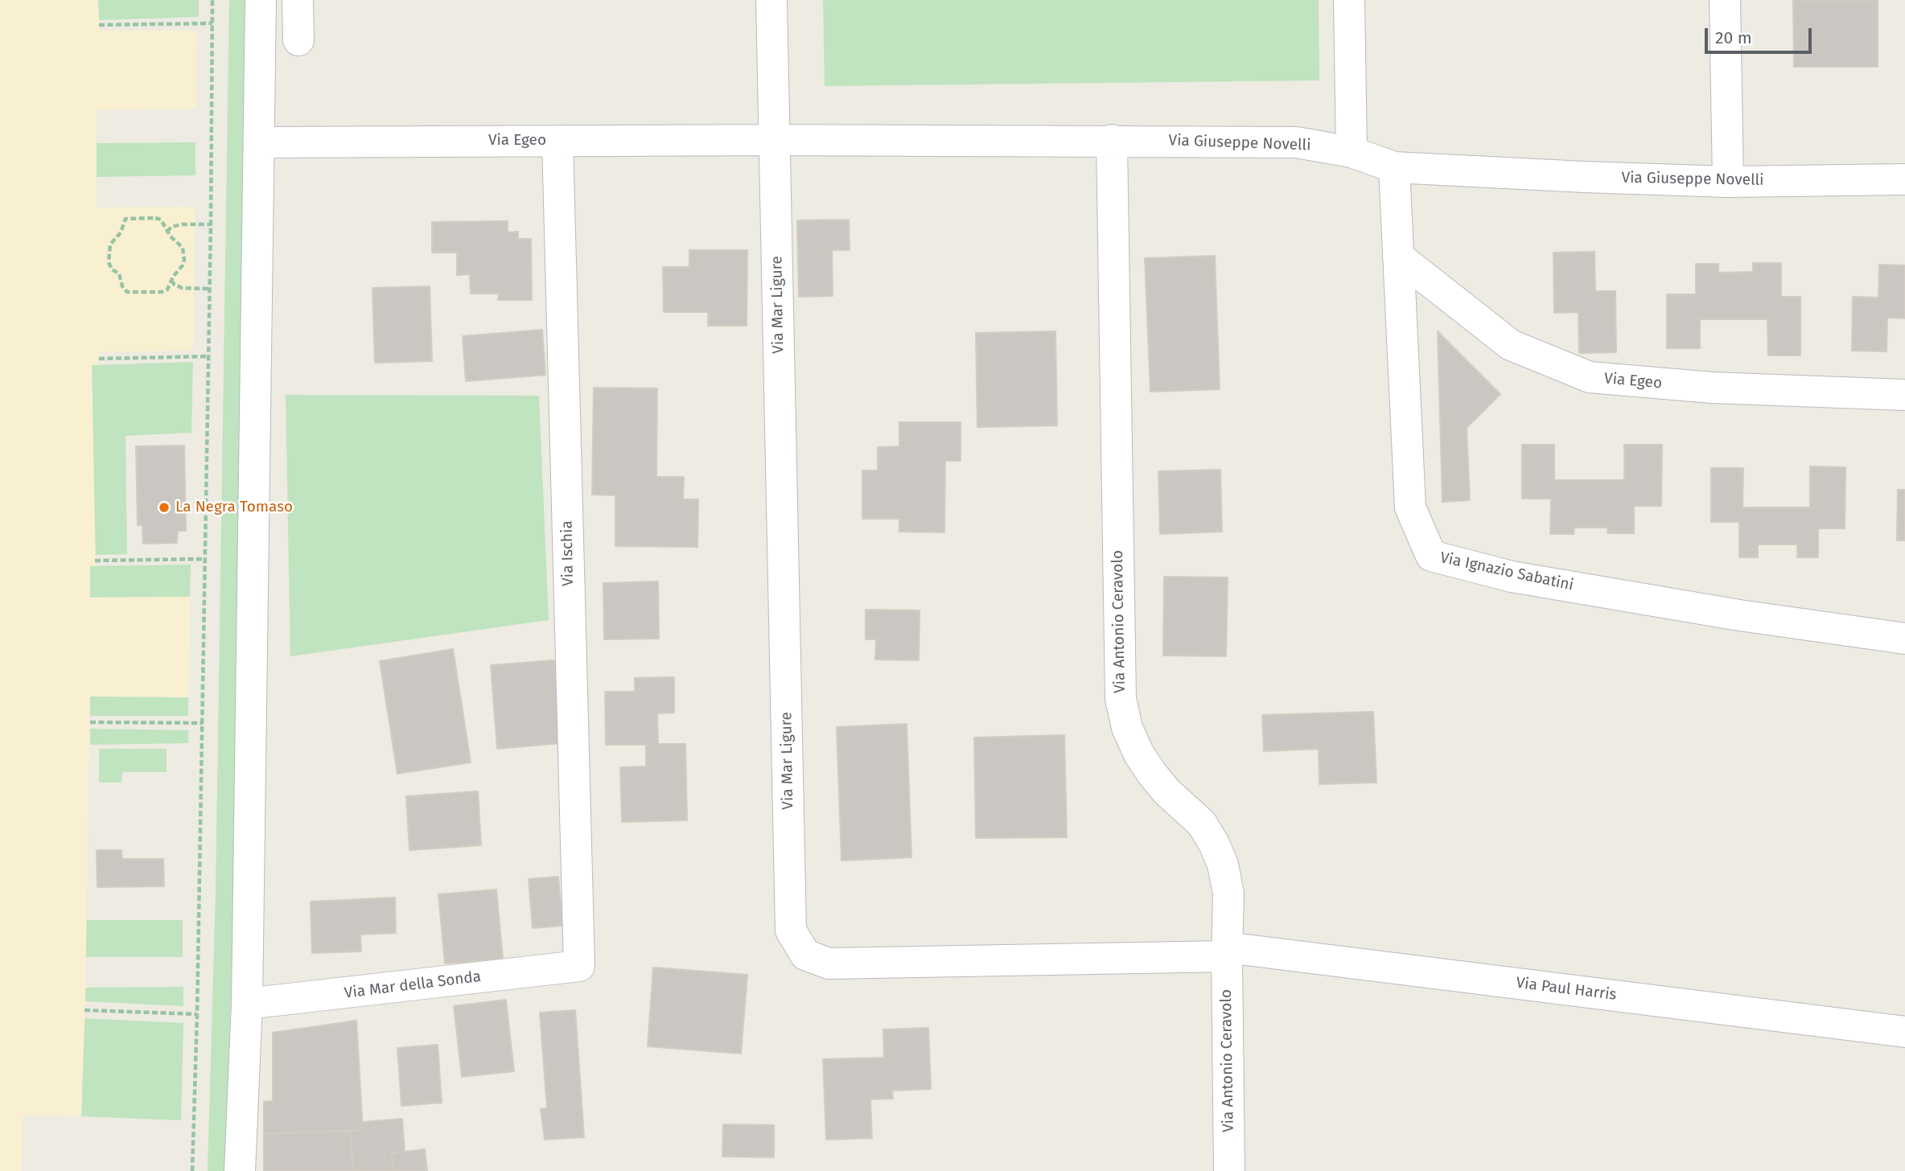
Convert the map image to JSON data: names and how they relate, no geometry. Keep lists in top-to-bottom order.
{
  "streets": {
    "street": [
      "Via Egeo",
      "Via Giuseppe Novelli",
      "Via Mar Ligure",
      "Via Ischia",
      "Via Ignazio Sabatini",
      "Via Antonio Ceravolo",
      "Via Mar della Sonda",
      "Via Paul Harris"
    ]
  },
  "crossings": [
    ["Via Egeo", "Via Giuseppe Novelli"],
    ["Via Egeo", "Via Mar Ligure"],
    ["Via Egeo", "Via Ischia"],
    ["Via Egeo", "Via Ignazio Sabatini"],
    ["Via Giuseppe Novelli", "Via Mar Ligure"],
    ["Via Giuseppe Novelli", "Via Ignazio Sabatini"],
    ["Via Giuseppe Novelli", "Via Antonio Ceravolo"],
    ["Via Mar Ligure", "Via Antonio Ceravolo"],
    ["Via Mar Ligure", "Via Paul Harris"],
    ["Via Ischia", "Via Mar della Sonda"],
    ["Via Antonio Ceravolo", "Via Paul Harris"]
  ],
  "places": ["La Negra Tomaso"],
  "scale_bar": "20 m"
}
